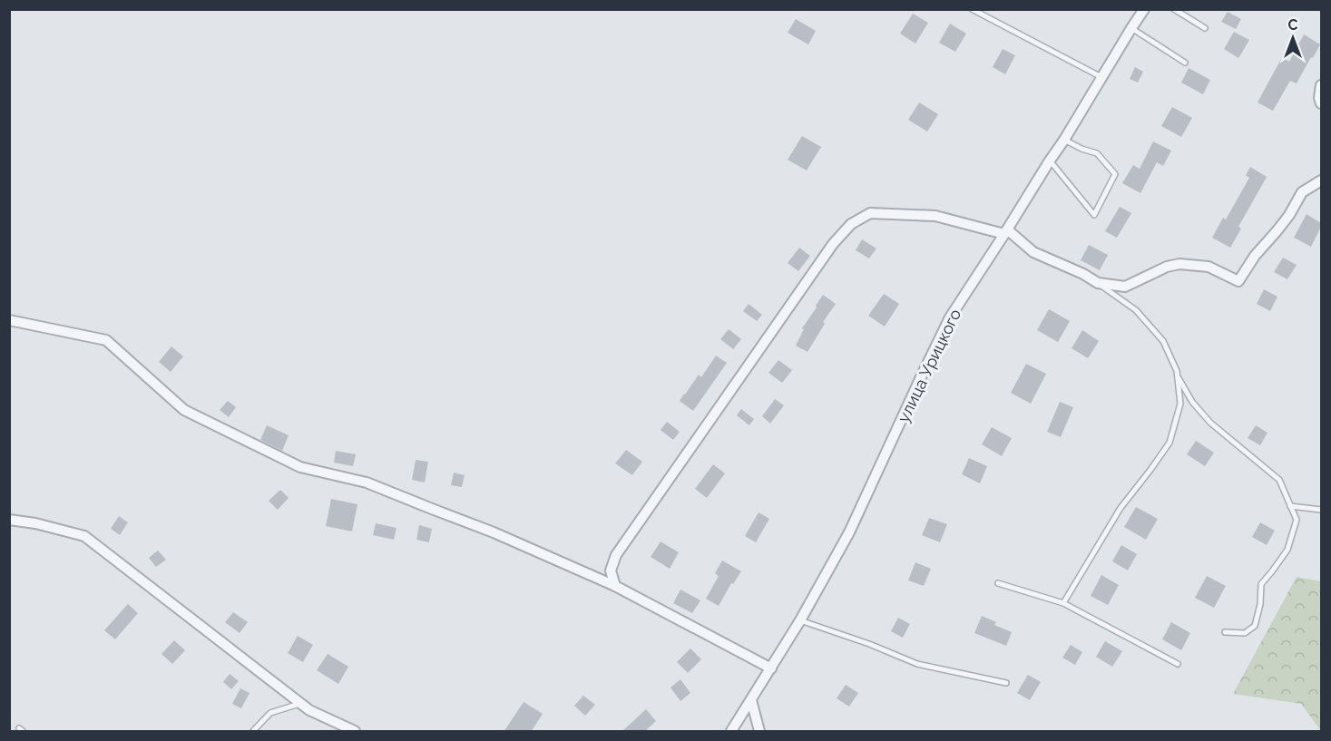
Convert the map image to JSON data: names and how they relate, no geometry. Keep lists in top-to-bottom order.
{
  "streets": {
    "street": ["улица Урицкого"]
  },
  "north": "top"
}
